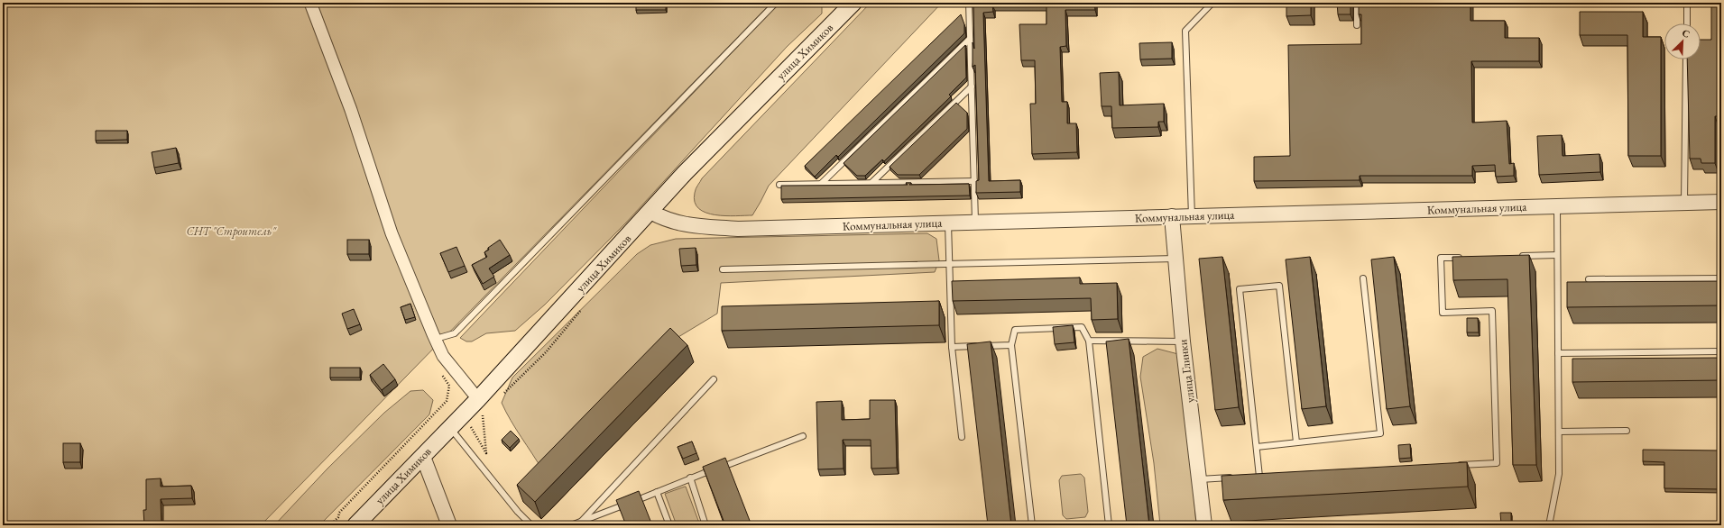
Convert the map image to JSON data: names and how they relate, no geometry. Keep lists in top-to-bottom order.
{
  "streets": {
    "main road": ["улица Химиков"],
    "street": ["Коммунальная улица", "улица Глинки"]
  },
  "crossings": [
    ["улица Химиков", "Коммунальная улица"],
    ["Коммунальная улица", "улица Глинки"]
  ],
  "parks": ["СНТ \"Строитель\""],
  "north": "top right"
}
